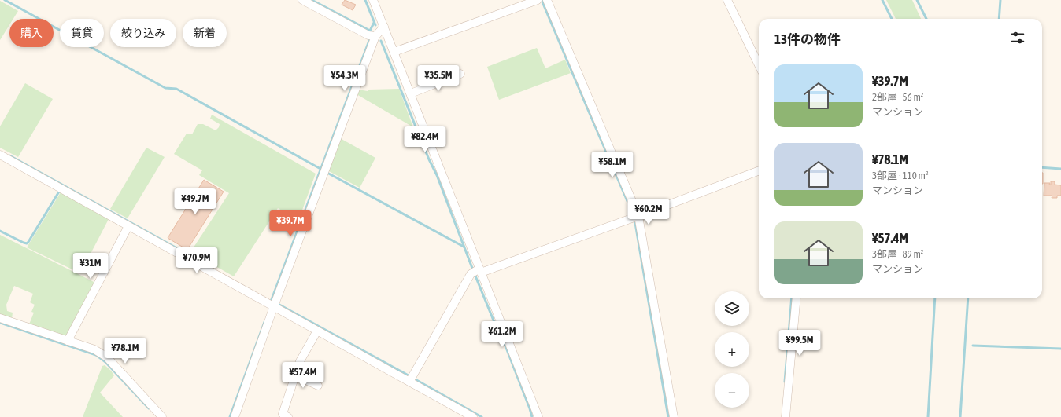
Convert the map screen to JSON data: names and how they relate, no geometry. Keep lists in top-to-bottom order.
{
  "page": {
    "chip": [
      "購入",
      "賃貸",
      "絞り込み",
      "新着"
    ],
    "heading": "13件の物件",
    "list": [
      {
        "name": "¥39.7M",
        "note": "2部屋 · 56 m² · マンション"
      },
      {
        "name": "¥78.1M",
        "note": "3部屋 · 110 m² · マンション"
      },
      {
        "name": "¥57.4M",
        "note": "3部屋 · 89 m² · マンション"
      }
    ],
    "price": [
      "¥54.3M",
      "¥35.5M",
      "¥82.4M",
      "¥58.1M",
      "¥49.7M",
      "¥60.2M",
      "¥39.7M",
      "¥70.9M",
      "¥31M",
      "¥61.2M",
      "¥99.5M",
      "¥78.1M",
      "¥57.4M"
    ],
    "map_buttons": ["+", "−"]
  }
}
